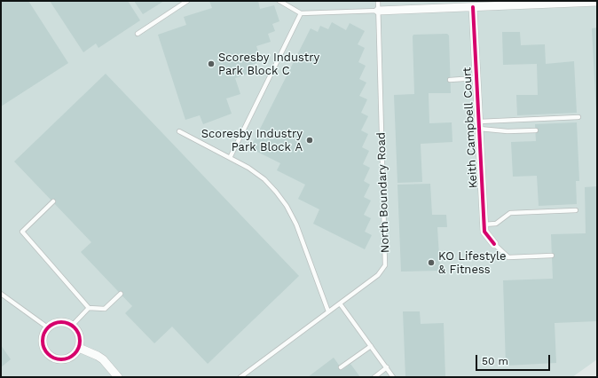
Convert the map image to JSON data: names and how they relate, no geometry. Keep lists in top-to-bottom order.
{
  "streets": {
    "street": ["Keith Campbell Court"],
    "lane": ["North Boundary Road"]
  },
  "places": ["Scoresby Industry Park Block C", "Scoresby Industry Park Block A", "KO Lifestyle & Fitness"],
  "scale_bar": "50 m"
}
